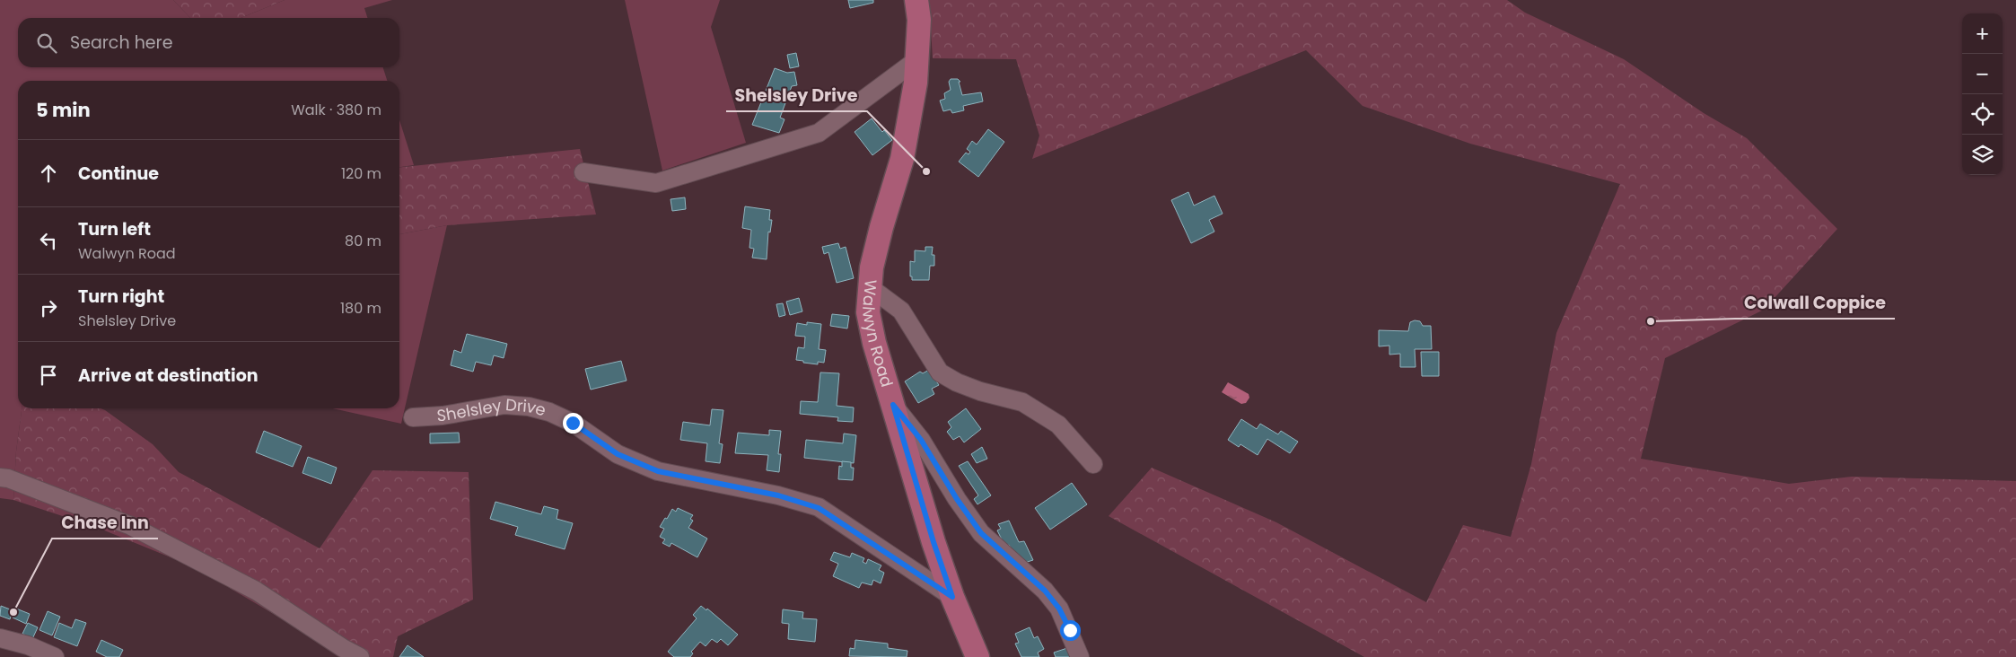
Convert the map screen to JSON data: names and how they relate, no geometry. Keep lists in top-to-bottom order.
{
  "streets": {
    "main road": ["Walwyn Road"],
    "street": ["Shelsley Drive"]
  },
  "crossings": [
    ["Walwyn Road", "Shelsley Drive"]
  ],
  "places": ["Shelsley Drive", "Colwall Coppice", "Chase Inn"],
  "page": {
    "map_buttons": ["+", "−"],
    "search": "Search here",
    "heading": ["5 min", "Walk · 380 m"],
    "list": [
      ["Continue", "120 m"],
      ["Turn left", "Walwyn Road", "80 m"],
      ["Turn right", "Shelsley Drive", "180 m"],
      "Arrive at destination"
    ]
  }
}
